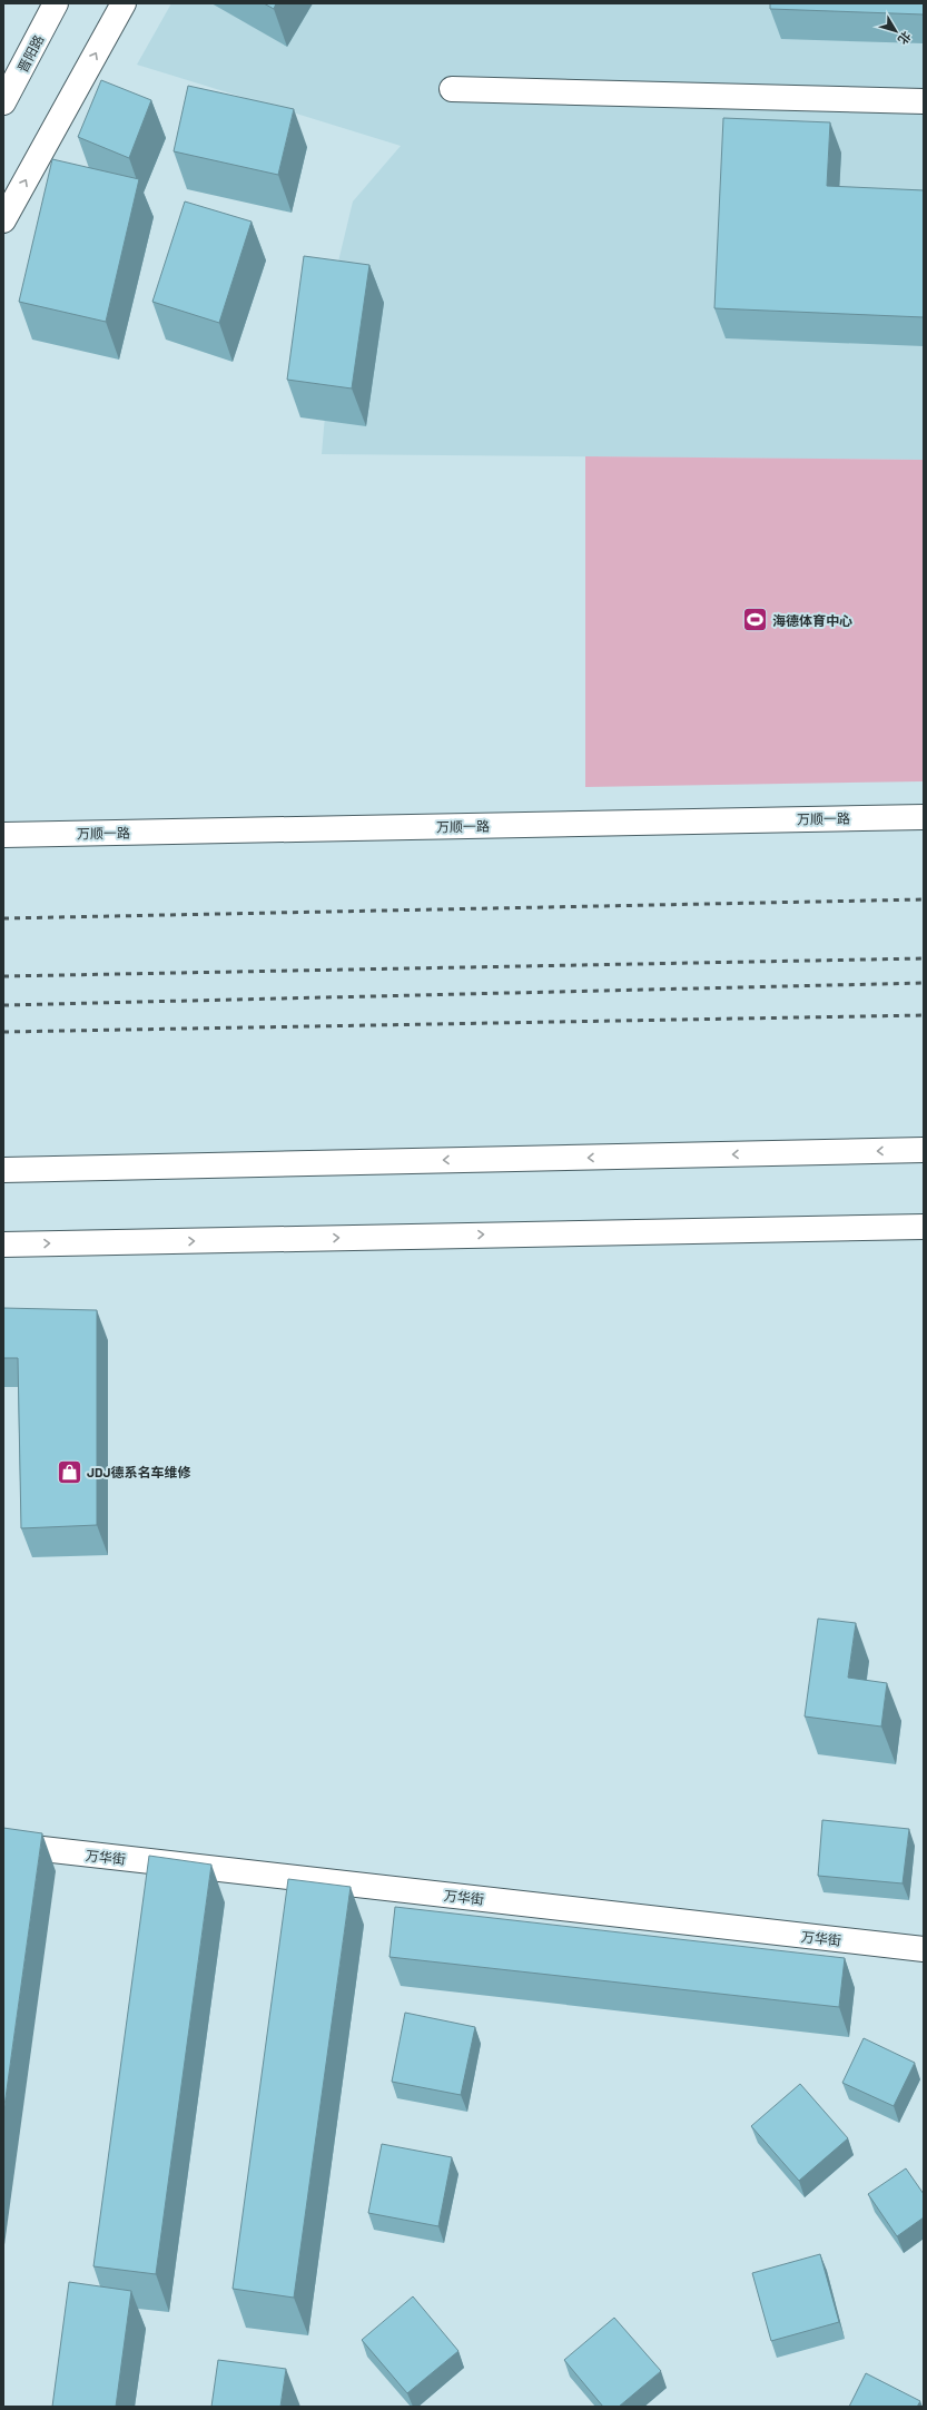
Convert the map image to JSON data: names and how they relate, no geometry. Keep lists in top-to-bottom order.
{
  "streets": {
    "main road": ["晋阳路", "万顺一路", "万华街"]
  },
  "places": {
    "sports": ["海德体育中心"],
    "shop": ["JDJ德系名车维修"]
  },
  "north": "bottom right"
}
